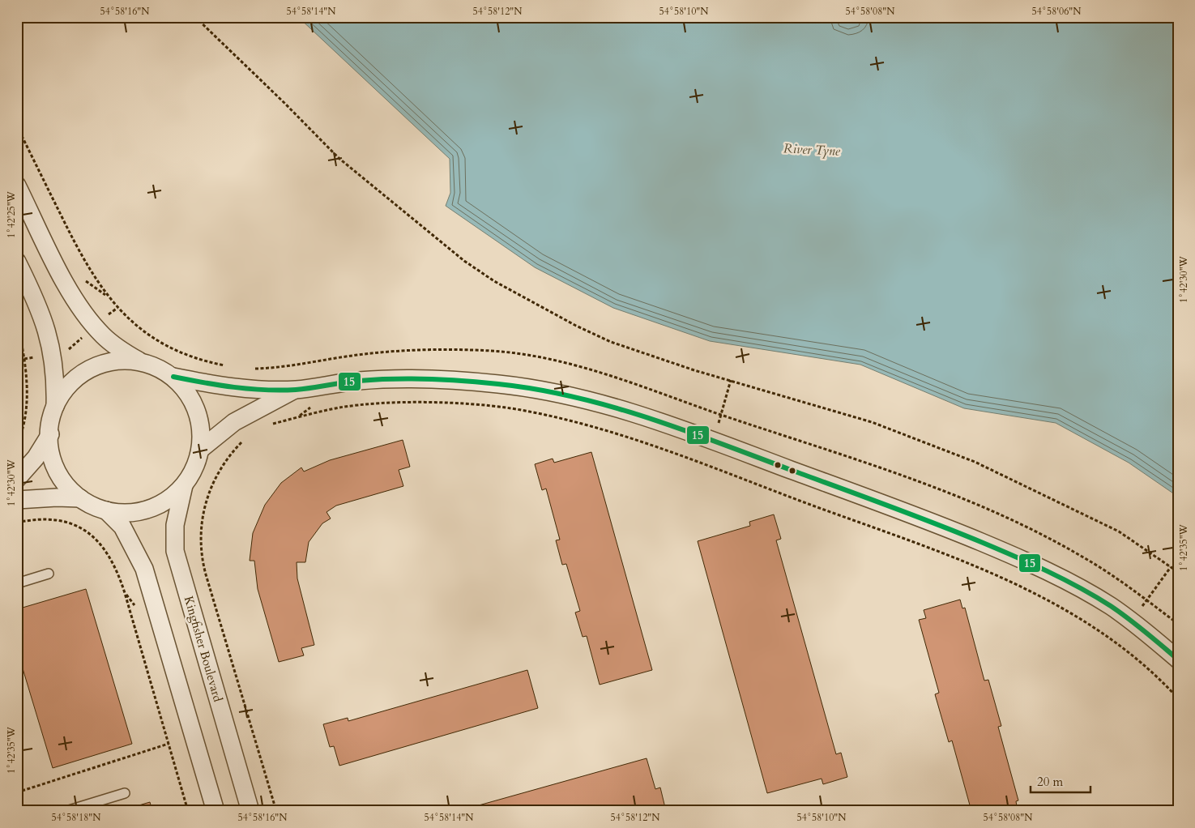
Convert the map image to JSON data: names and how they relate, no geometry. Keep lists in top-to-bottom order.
{
  "streets": {
    "street": ["Kingfisher Boulevard"]
  },
  "water": ["River Tyne"],
  "lines": ["transit line 15"],
  "scale_bar": "20 m",
  "coordinates": [
    "54°58'16\"N",
    "54°58'14\"N",
    "54°58'12\"N",
    "54°58'10\"N",
    "54°58'08\"N",
    "54°58'06\"N",
    "1°42'25\"W",
    "1°42'30\"W",
    "1°42'35\"W",
    "54°58'18\"N"
  ]
}
